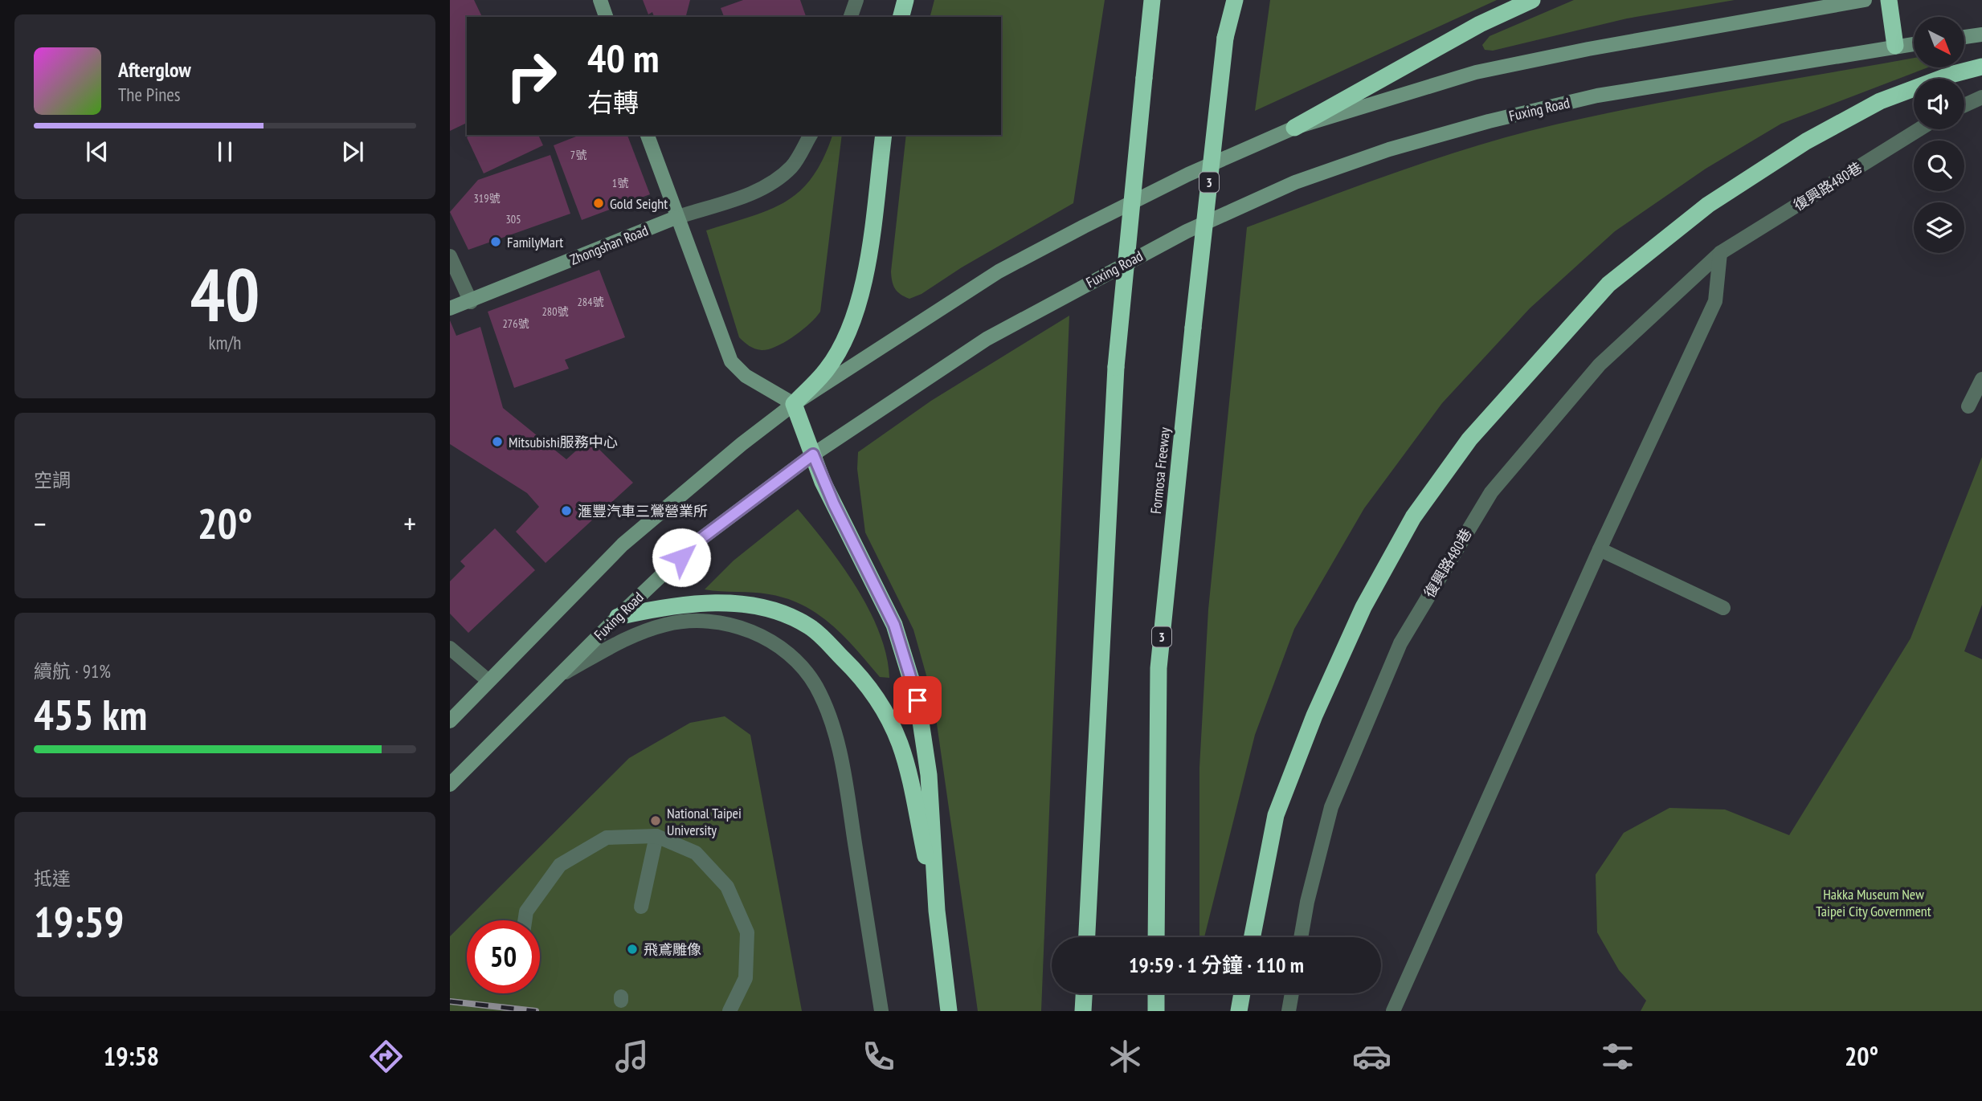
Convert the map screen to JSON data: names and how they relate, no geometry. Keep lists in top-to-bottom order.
{
  "streets": {
    "highway": ["3", "Formosa Freeway"],
    "main road": ["Fuxing Road", "Zhongshan Road"],
    "street": ["復興路480巷"]
  },
  "parks": ["Hakka Museum New Taipei City Government"],
  "places": [
    "Gold Seight",
    "FamilyMart",
    "Mitsubishi服務中心",
    "滙豐汽車三鶯營業所",
    "National Taipei University",
    "飛鳶雕像"
  ],
  "house_numbers": [
    "7號",
    "1號",
    "319號",
    "305",
    "284號",
    "280號",
    "276號"
  ],
  "north": "bottom right",
  "page": {
    "turn": ["40 m", "右轉"],
    "song": ["Afterglow", "The Pines"],
    "tile": [
      ["40", "km/h"],
      "空調",
      ["續航 · 91%", "455 km"],
      ["抵達", "19:59"]
    ],
    "heat": ["−", "20°", "+"],
    "limit": "50",
    "trip": "19:59 · 1 分鐘 · 110 m",
    "tabs": ["19:58", "20°"]
  }
}
